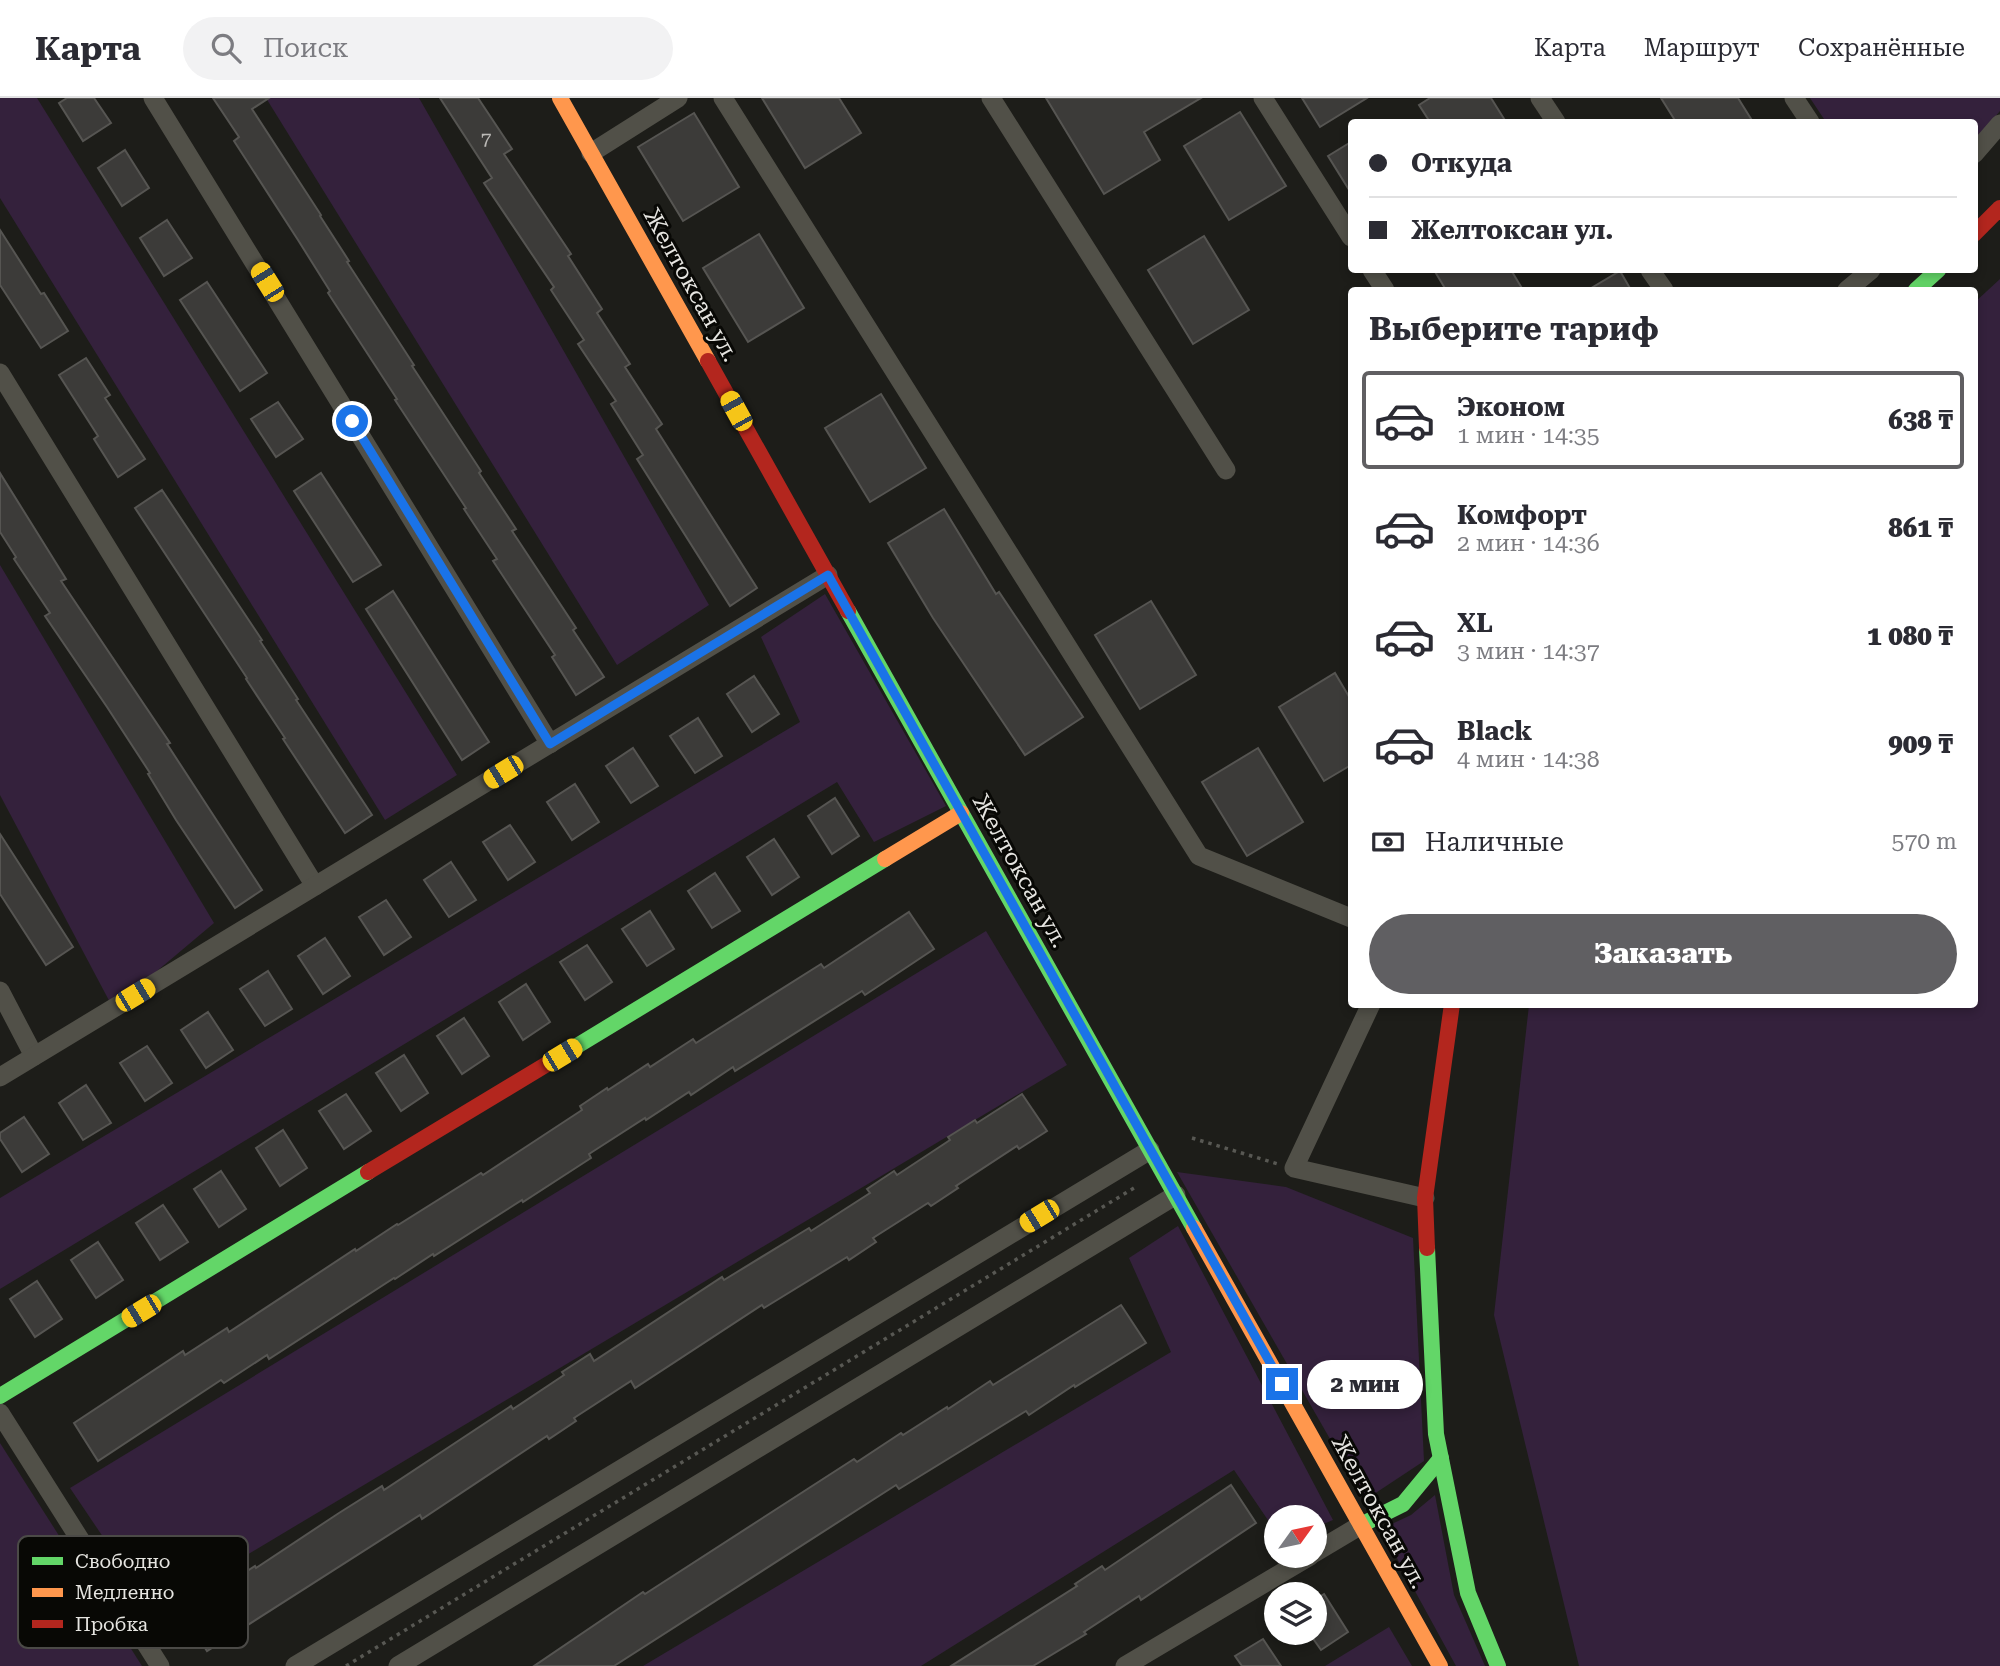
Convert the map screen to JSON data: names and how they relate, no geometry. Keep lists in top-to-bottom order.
{
  "streets": {
    "street": ["Желтоксан ул."]
  },
  "house_numbers": ["7"],
  "legend": ["Свободно", "Медленно", "Пробка"],
  "north": "top right",
  "page": {
    "header": "Карта",
    "search": "Поиск",
    "nav": ["Карта", "Маршрут", "Сохранённые"],
    "banner": ["Откуда", "Желтоксан ул."],
    "heading": "Выберите тариф",
    "list": [
      {
        "name": "Эконом",
        "note": "1 мин · 14:35",
        "value": "638 ₸"
      },
      {
        "name": "Комфорт",
        "note": "2 мин · 14:36",
        "value": "861 ₸"
      },
      {
        "name": "XL",
        "note": "3 мин · 14:37",
        "value": "1 080 ₸"
      },
      {
        "name": "Black",
        "note": "4 мин · 14:38",
        "value": "909 ₸"
      }
    ],
    "pay": ["Наличные", "570 m"],
    "buttons": "Заказать",
    "bubble": "2 мин"
  }
}
